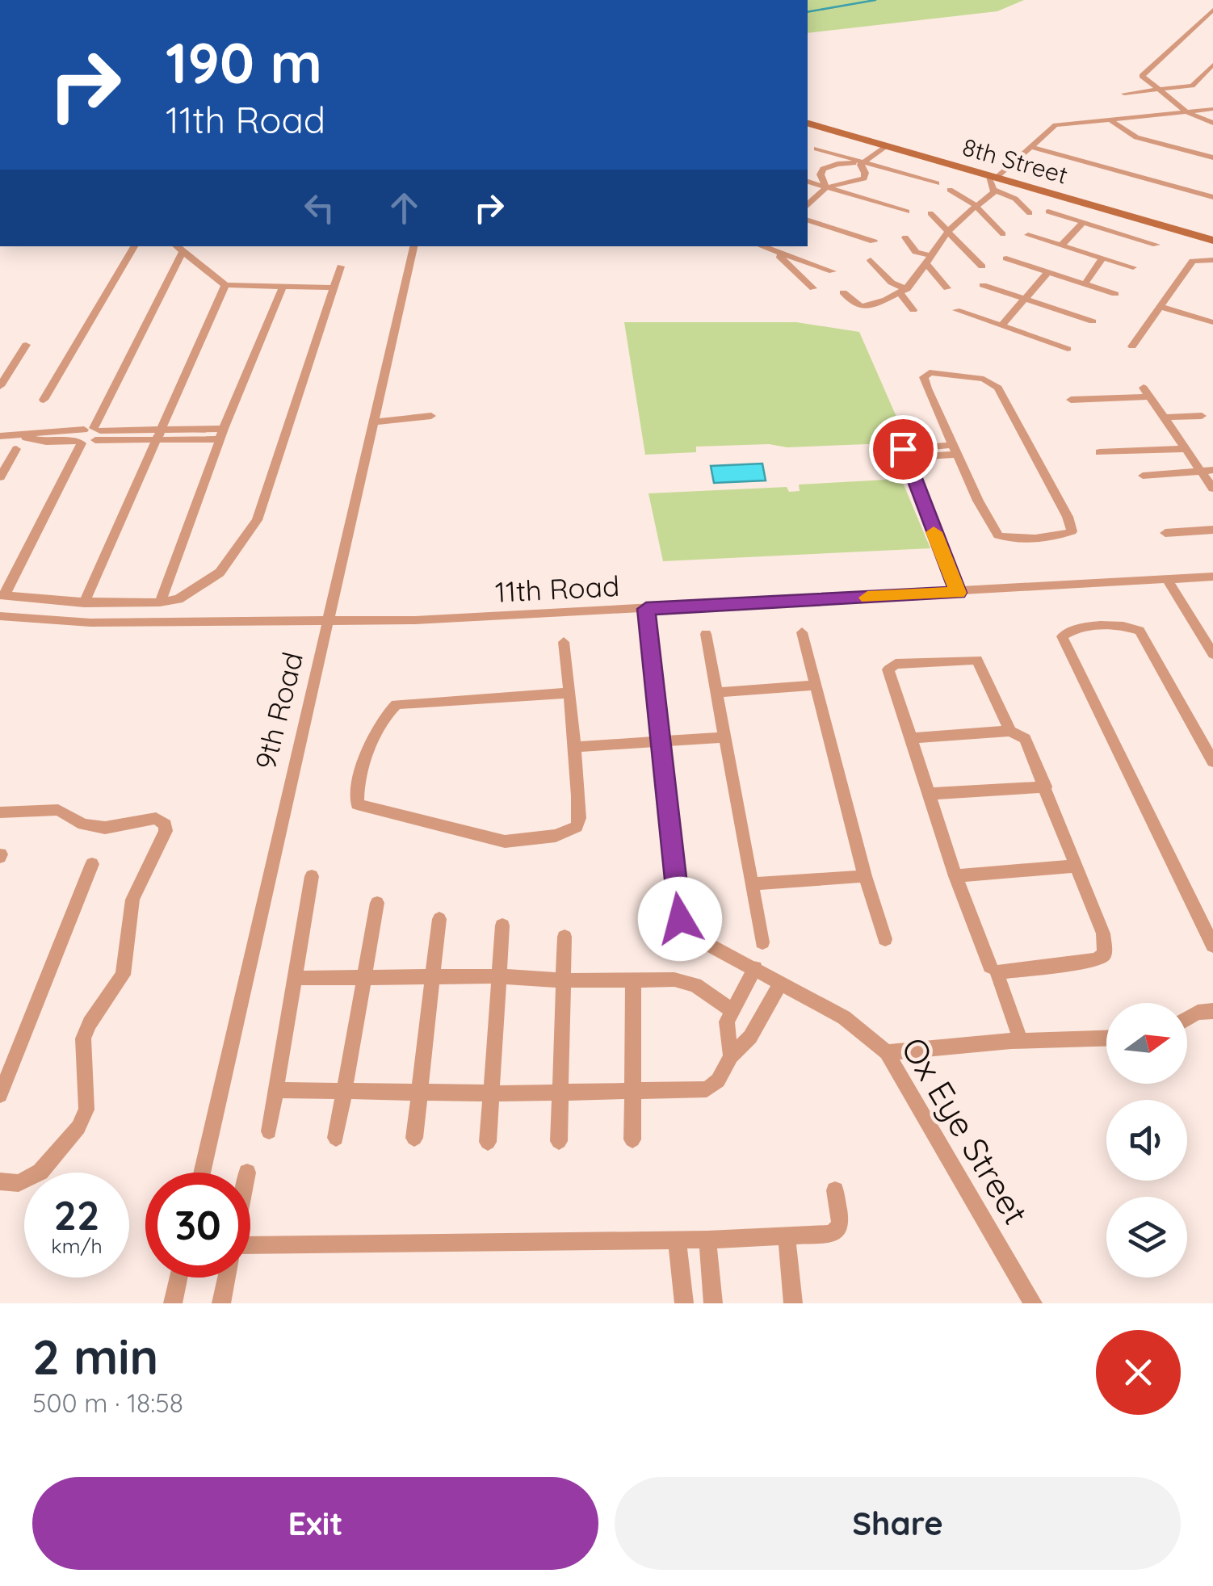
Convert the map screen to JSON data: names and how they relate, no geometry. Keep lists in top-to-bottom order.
{
  "streets": {
    "street": [
      "8th Street",
      "11th Road",
      "9th Road",
      "Ox Eye Street"
    ]
  },
  "crossings": [
    ["11th Road", "9th Road"],
    ["11th Road", "Ox Eye Street"]
  ],
  "north": "right",
  "page": {
    "turn": ["190 m", "11th Road"],
    "speed": "22 km/h",
    "limit": "30",
    "heading": ["2 min", "500 m · 18:58"],
    "buttons": ["Exit", "Share"]
  }
}
